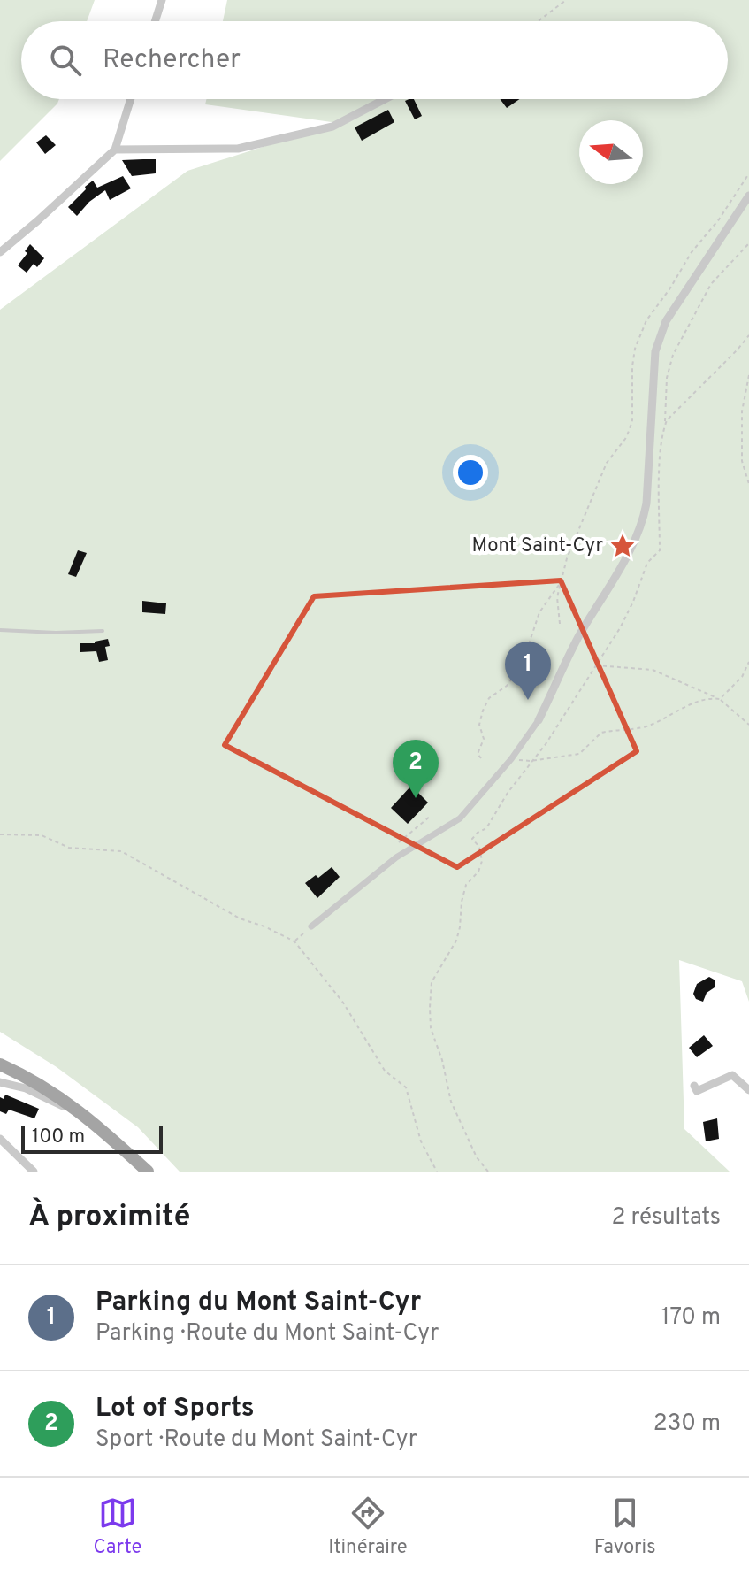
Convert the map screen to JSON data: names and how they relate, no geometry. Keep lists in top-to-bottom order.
{
  "places": {
    "place": ["Mont Saint-Cyr"]
  },
  "scale_bar": "100 m",
  "north": "left",
  "page": {
    "search": "Rechercher",
    "pins": ["1", "2"],
    "scale": "100 m",
    "heading": ["À proximité", "2 résultats"],
    "list": [
      {
        "mark": "1",
        "name": "Parking du Mont Saint-Cyr",
        "note": "Parking · Route du Mont Saint-Cyr",
        "value": "170 m"
      },
      {
        "mark": "2",
        "name": "Lot of Sports",
        "note": "Sport · Route du Mont Saint-Cyr",
        "value": "230 m"
      }
    ],
    "nav": ["Carte", "Itinéraire", "Favoris"]
  }
}
